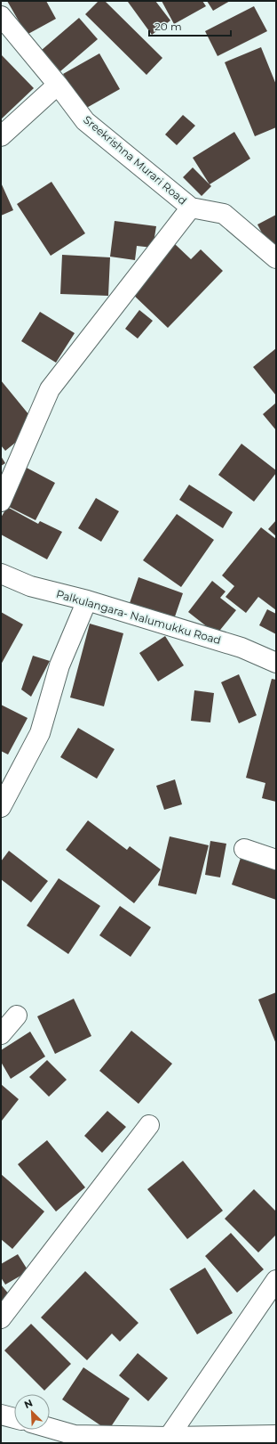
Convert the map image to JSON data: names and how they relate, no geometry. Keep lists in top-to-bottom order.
{
  "streets": {
    "street": ["Sreekrishna Murari Road", "Palkulangara- Nalumukku Road"]
  },
  "scale_bar": "20 m",
  "north": "top left"
}
